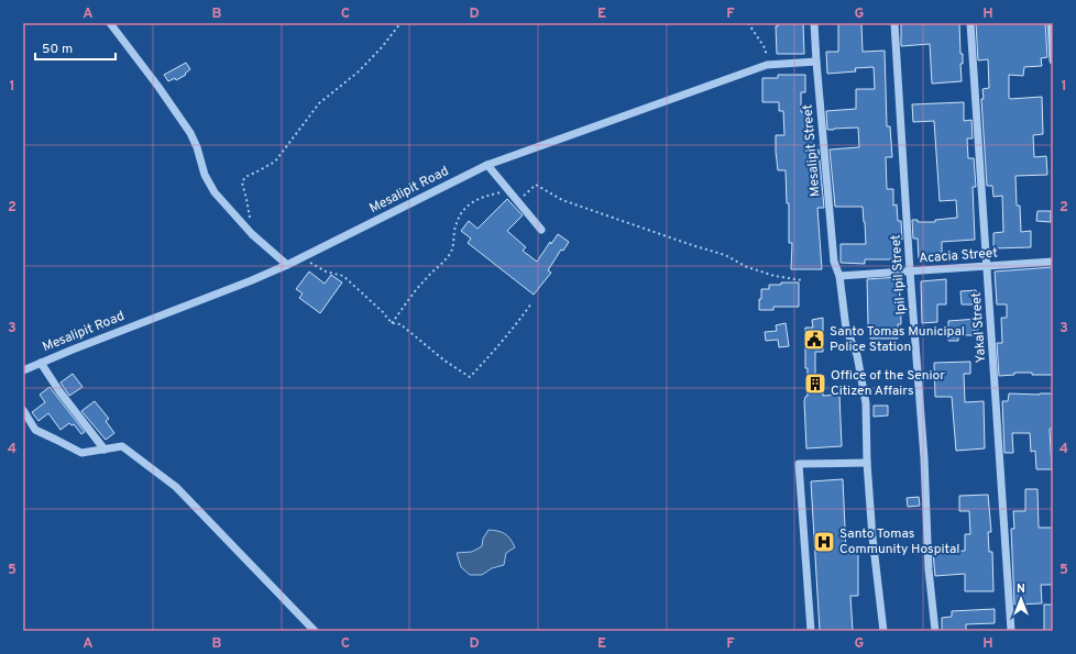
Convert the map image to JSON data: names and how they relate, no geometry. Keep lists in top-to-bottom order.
{
  "streets": {
    "street": [
      "Mesalipit Street",
      "Mesalipit Road",
      "Acacia Street",
      "Ipil-Ipil Street",
      "Yakal Street"
    ]
  },
  "crossings": [
    ["Mesalipit Street", "Mesalipit Road"],
    ["Mesalipit Street", "Acacia Street"],
    ["Acacia Street", "Ipil-Ipil Street"],
    ["Acacia Street", "Yakal Street"]
  ],
  "places": {
    "public building": ["Santo Tomas Municipal Police Station"],
    "building": ["Office of the Senior Citizen Affairs"],
    "hospital": ["Santo Tomas Community Hospital"]
  },
  "scale_bar": "50 m",
  "north": "top",
  "grid": {
    "columns": [
      "A",
      "B",
      "C",
      "D",
      "E",
      "F",
      "G",
      "H"
    ],
    "rows": [
      "1",
      "2",
      "3",
      "4",
      "5"
    ]
  }
}
